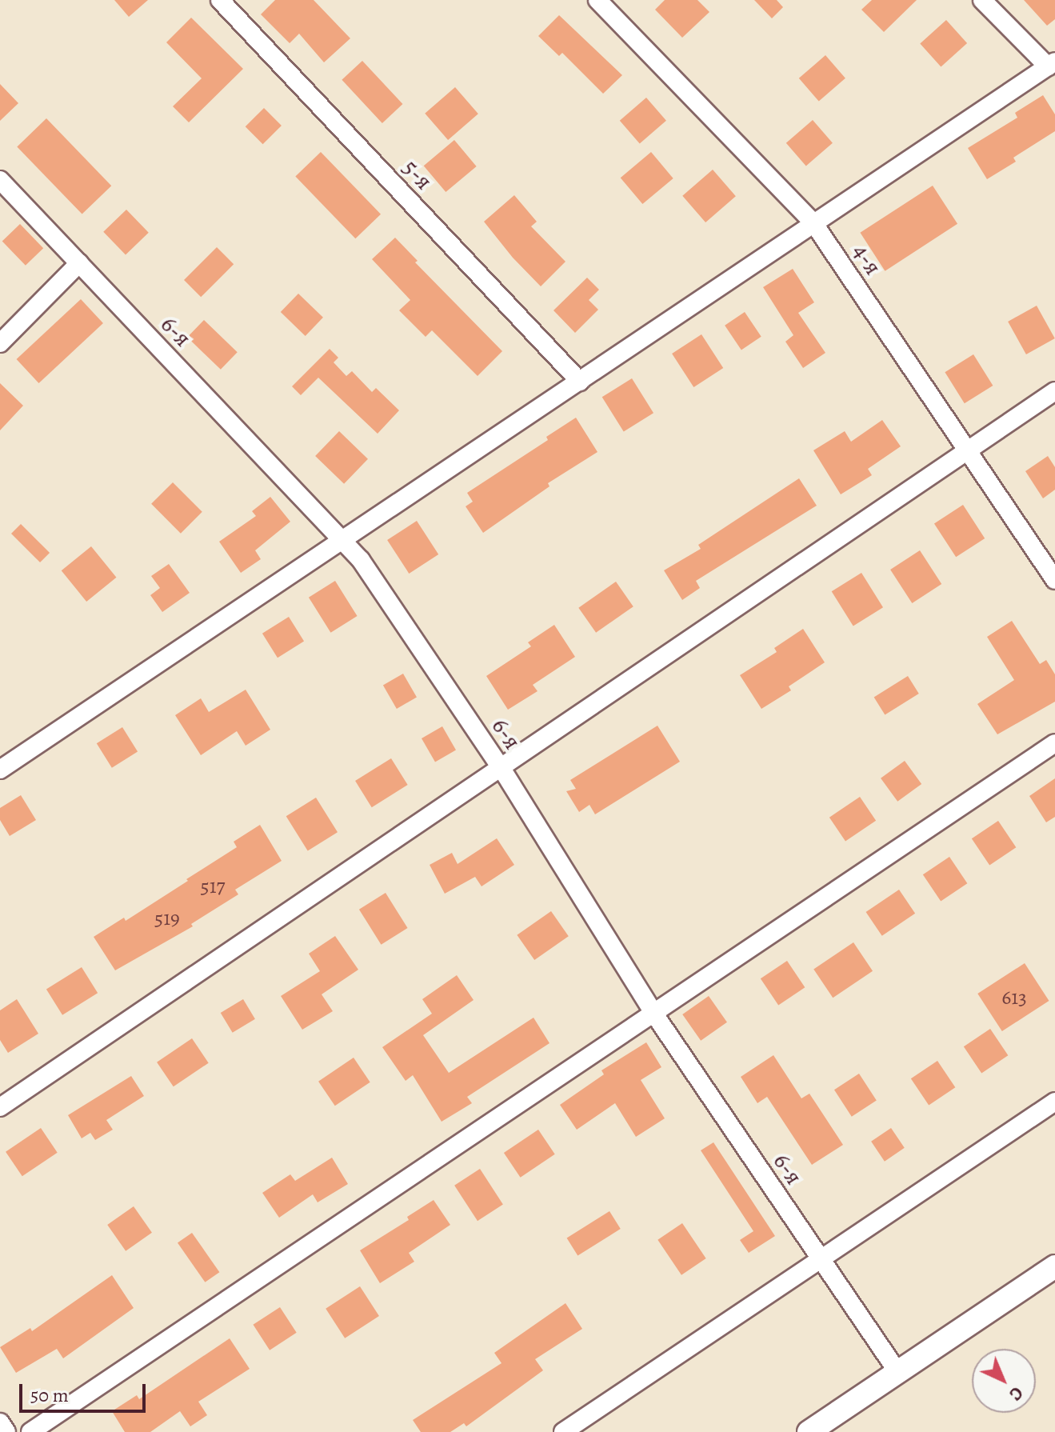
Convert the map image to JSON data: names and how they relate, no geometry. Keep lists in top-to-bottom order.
{
  "streets": {
    "street": ["5-я", "4-я", "6-я"]
  },
  "house_numbers": ["517", "519", "613"],
  "scale_bar": "50 m",
  "north": "bottom right"
}
